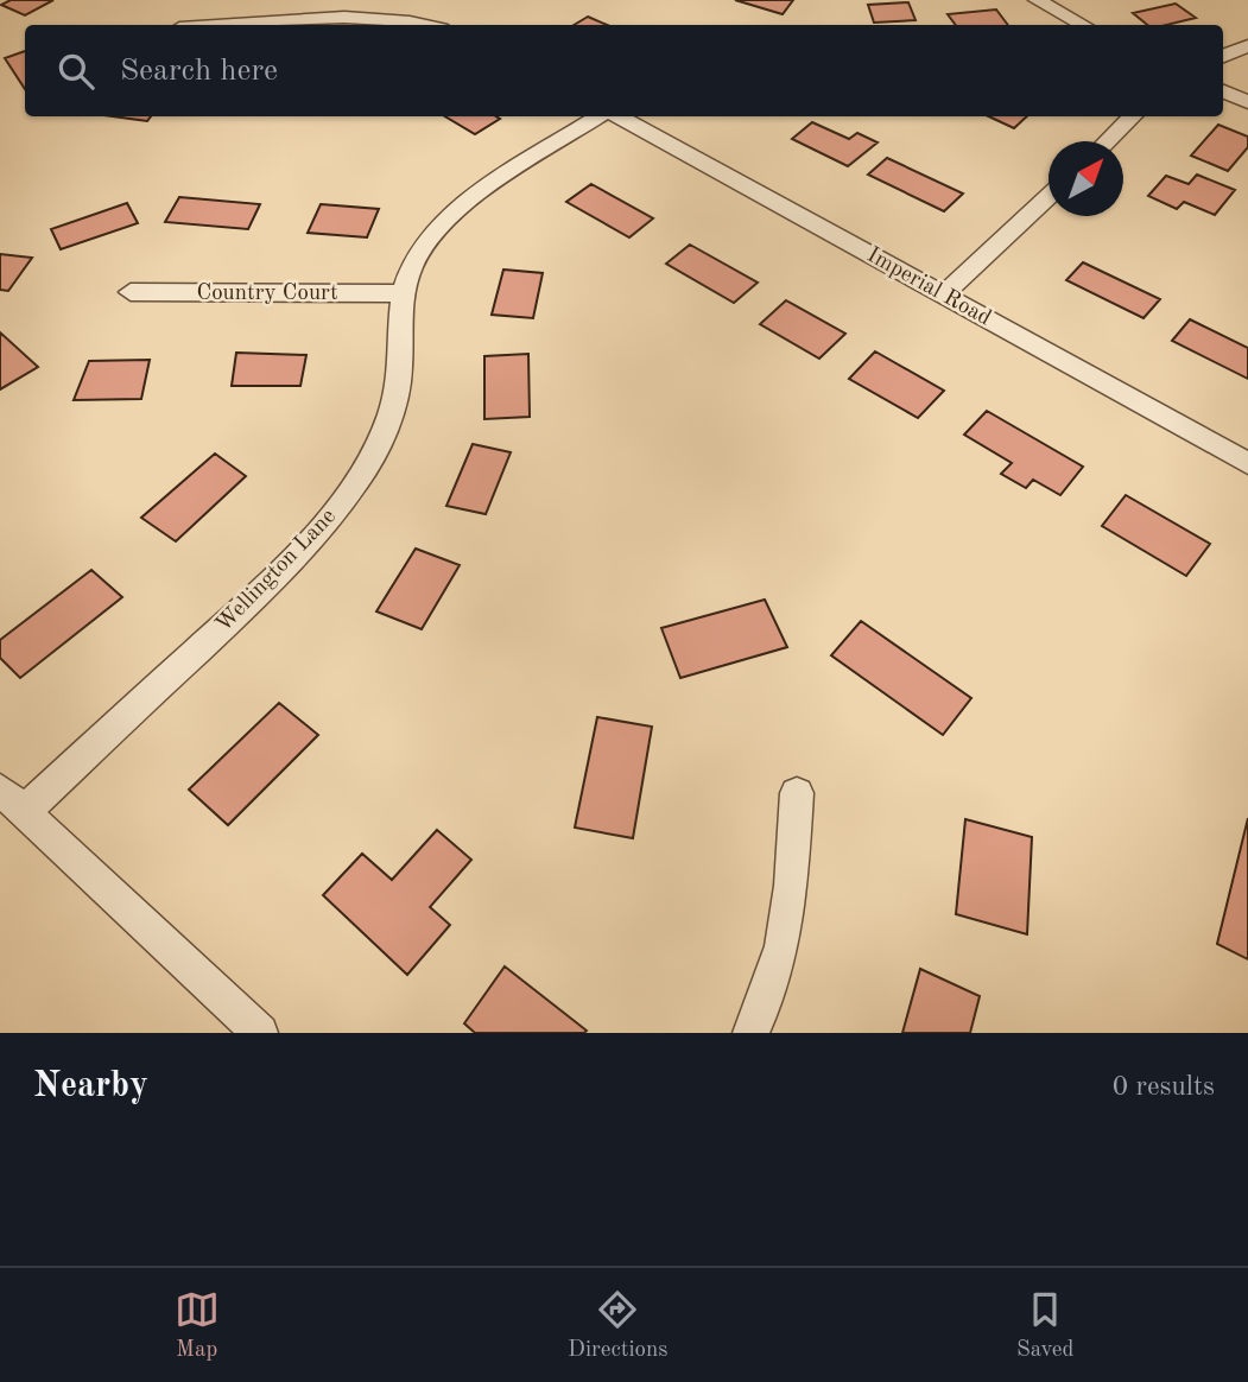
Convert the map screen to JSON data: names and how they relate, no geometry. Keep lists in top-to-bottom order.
{
  "streets": {
    "street": ["Imperial Road", "Country Court", "Wellington Lane"]
  },
  "crossings": [
    ["Country Court", "Wellington Lane"]
  ],
  "north": "top right",
  "page": {
    "search": "Search here",
    "heading": ["Nearby", "0 results"],
    "nav": ["Map", "Directions", "Saved"]
  }
}
